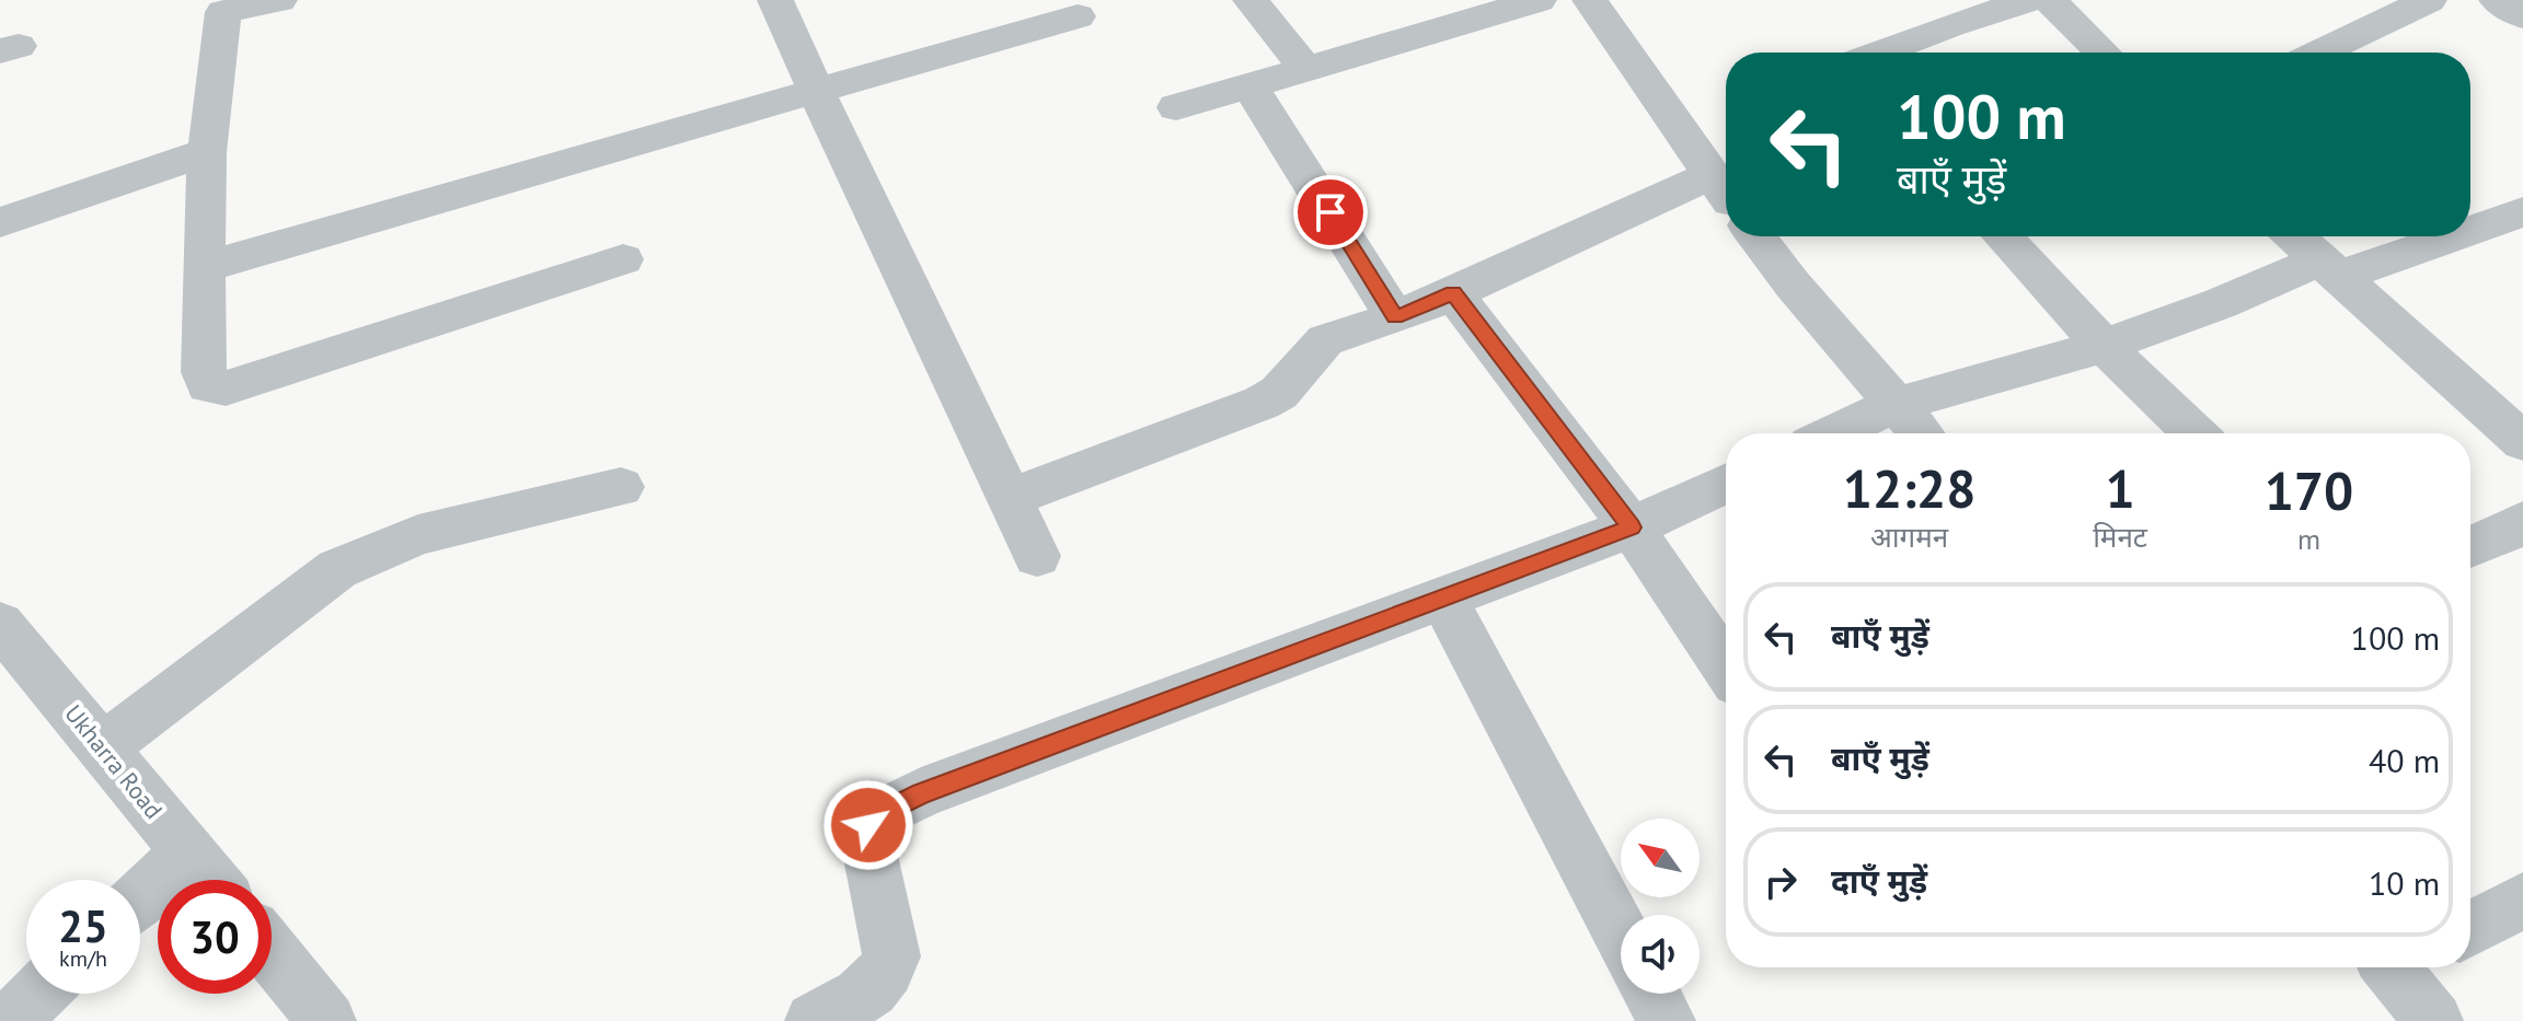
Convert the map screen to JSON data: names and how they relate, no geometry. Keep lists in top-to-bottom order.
{
  "streets": {
    "street": ["Ukharra Road"]
  },
  "north": "top left",
  "page": {
    "turn": ["100 m", "बाएँ मुड़ें"],
    "eta": [
      "12:28",
      "आगमन",
      "1",
      "मिनट",
      "170",
      "m"
    ],
    "list": [
      {
        "name": "बाएँ मुड़ें",
        "value": "100 m"
      },
      {
        "name": "बाएँ मुड़ें",
        "value": "40 m"
      },
      {
        "name": "दाएँ मुड़ें",
        "value": "10 m"
      }
    ],
    "speed": "25 km/h",
    "limit": "30"
  }
}
